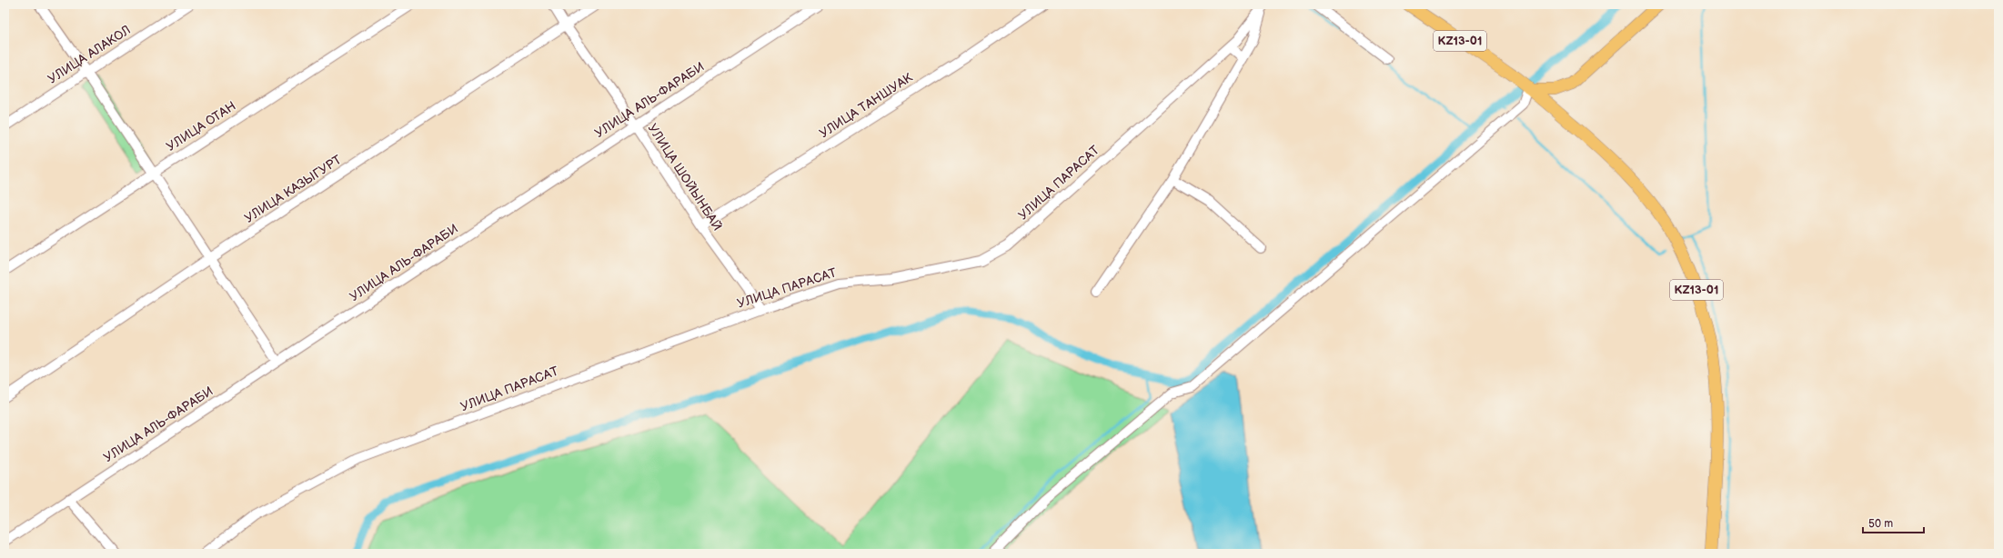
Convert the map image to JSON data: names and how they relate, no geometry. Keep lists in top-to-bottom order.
{
  "streets": {
    "main road": ["KZ13-01"],
    "street": [
      "УЛИЦА АЛАКОЛ",
      "УЛИЦА АЛЬ-ФАРАБИ",
      "УЛИЦА ТАНШУАК",
      "УЛИЦА ОТАН",
      "УЛИЦА ШОЙЫНБАЙ",
      "УЛИЦА ПАРАСАТ",
      "УЛИЦА КАЗЫГУРТ"
    ]
  },
  "crossings": [
    ["УЛИЦА АЛЬ-ФАРАБИ", "УЛИЦА ШОЙЫНБАЙ"],
    ["УЛИЦА ТАНШУАК", "УЛИЦА ШОЙЫНБАЙ"],
    ["УЛИЦА ШОЙЫНБАЙ", "УЛИЦА ПАРАСАТ"],
    ["УЛИЦА ШОЙЫНБАЙ", "УЛИЦА КАЗЫГУРТ"]
  ],
  "scale_bar": "50 m"
}
